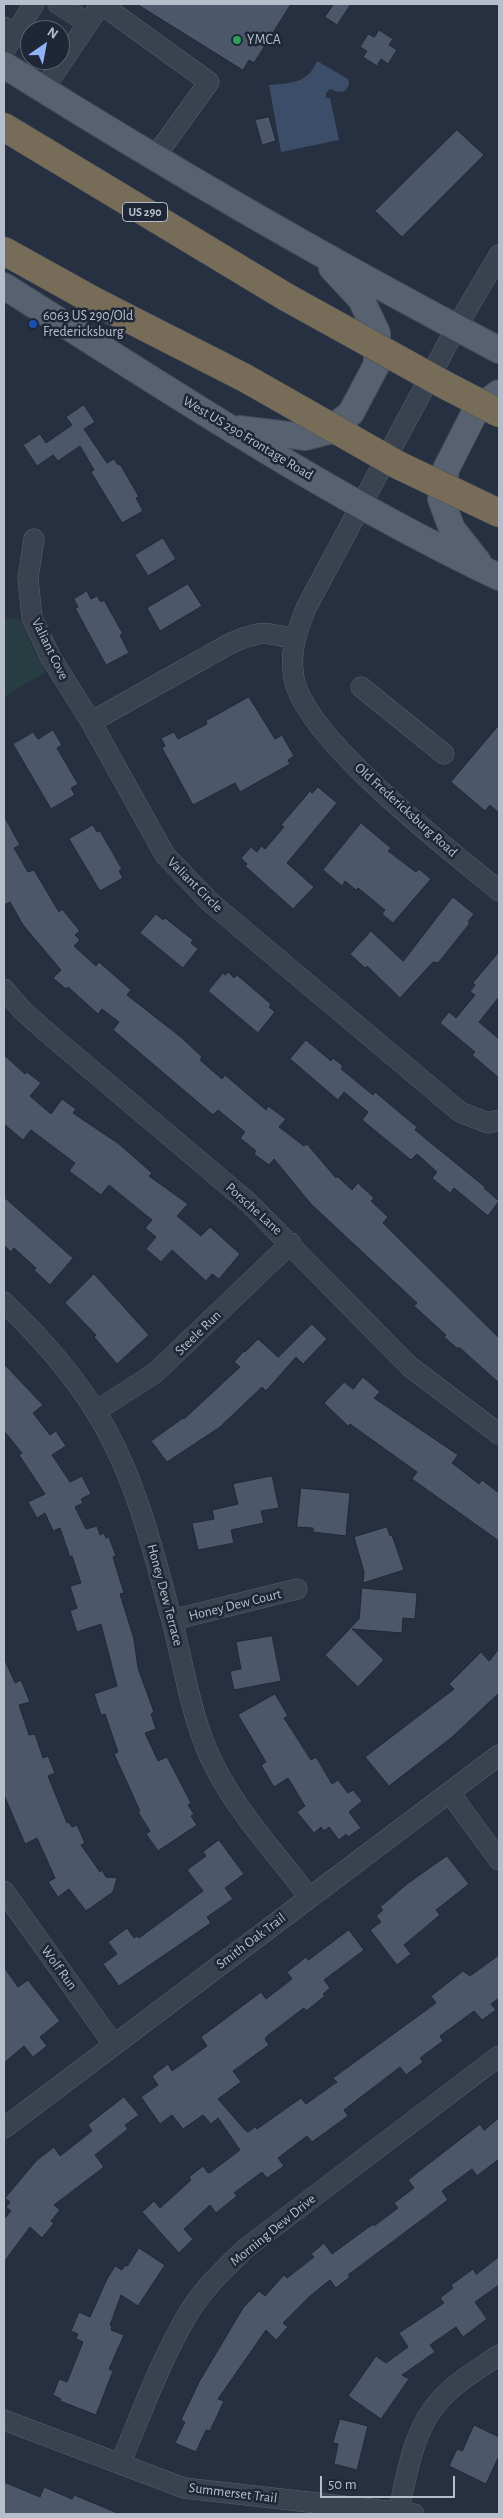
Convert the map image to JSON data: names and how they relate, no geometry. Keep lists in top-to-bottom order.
{
  "streets": {
    "highway": ["US 290"],
    "main road": ["West US 290 Frontage Road"],
    "street": [
      "Valiant Cove",
      "Old Fredericksburg Road",
      "Valiant Circle",
      "Porsche Lane",
      "Steele Run",
      "Honey Dew Terrace",
      "Honey Dew Court",
      "Smith Oak Trail",
      "Wolf Run",
      "Morning Dew Drive",
      "Summerset Trail"
    ]
  },
  "crossings": [
    ["West US 290 Frontage Road", "Old Fredericksburg Road"],
    ["Valiant Cove", "Valiant Circle"],
    ["Porsche Lane", "Steele Run"],
    ["Steele Run", "Honey Dew Terrace"],
    ["Honey Dew Terrace", "Honey Dew Court"],
    ["Honey Dew Terrace", "Smith Oak Trail"],
    ["Smith Oak Trail", "Wolf Run"],
    ["Morning Dew Drive", "Summerset Trail"]
  ],
  "places": ["YMCA", "6063 US 290/Old Fredericksburg"],
  "scale_bar": "50 m",
  "north": "top right"
}
